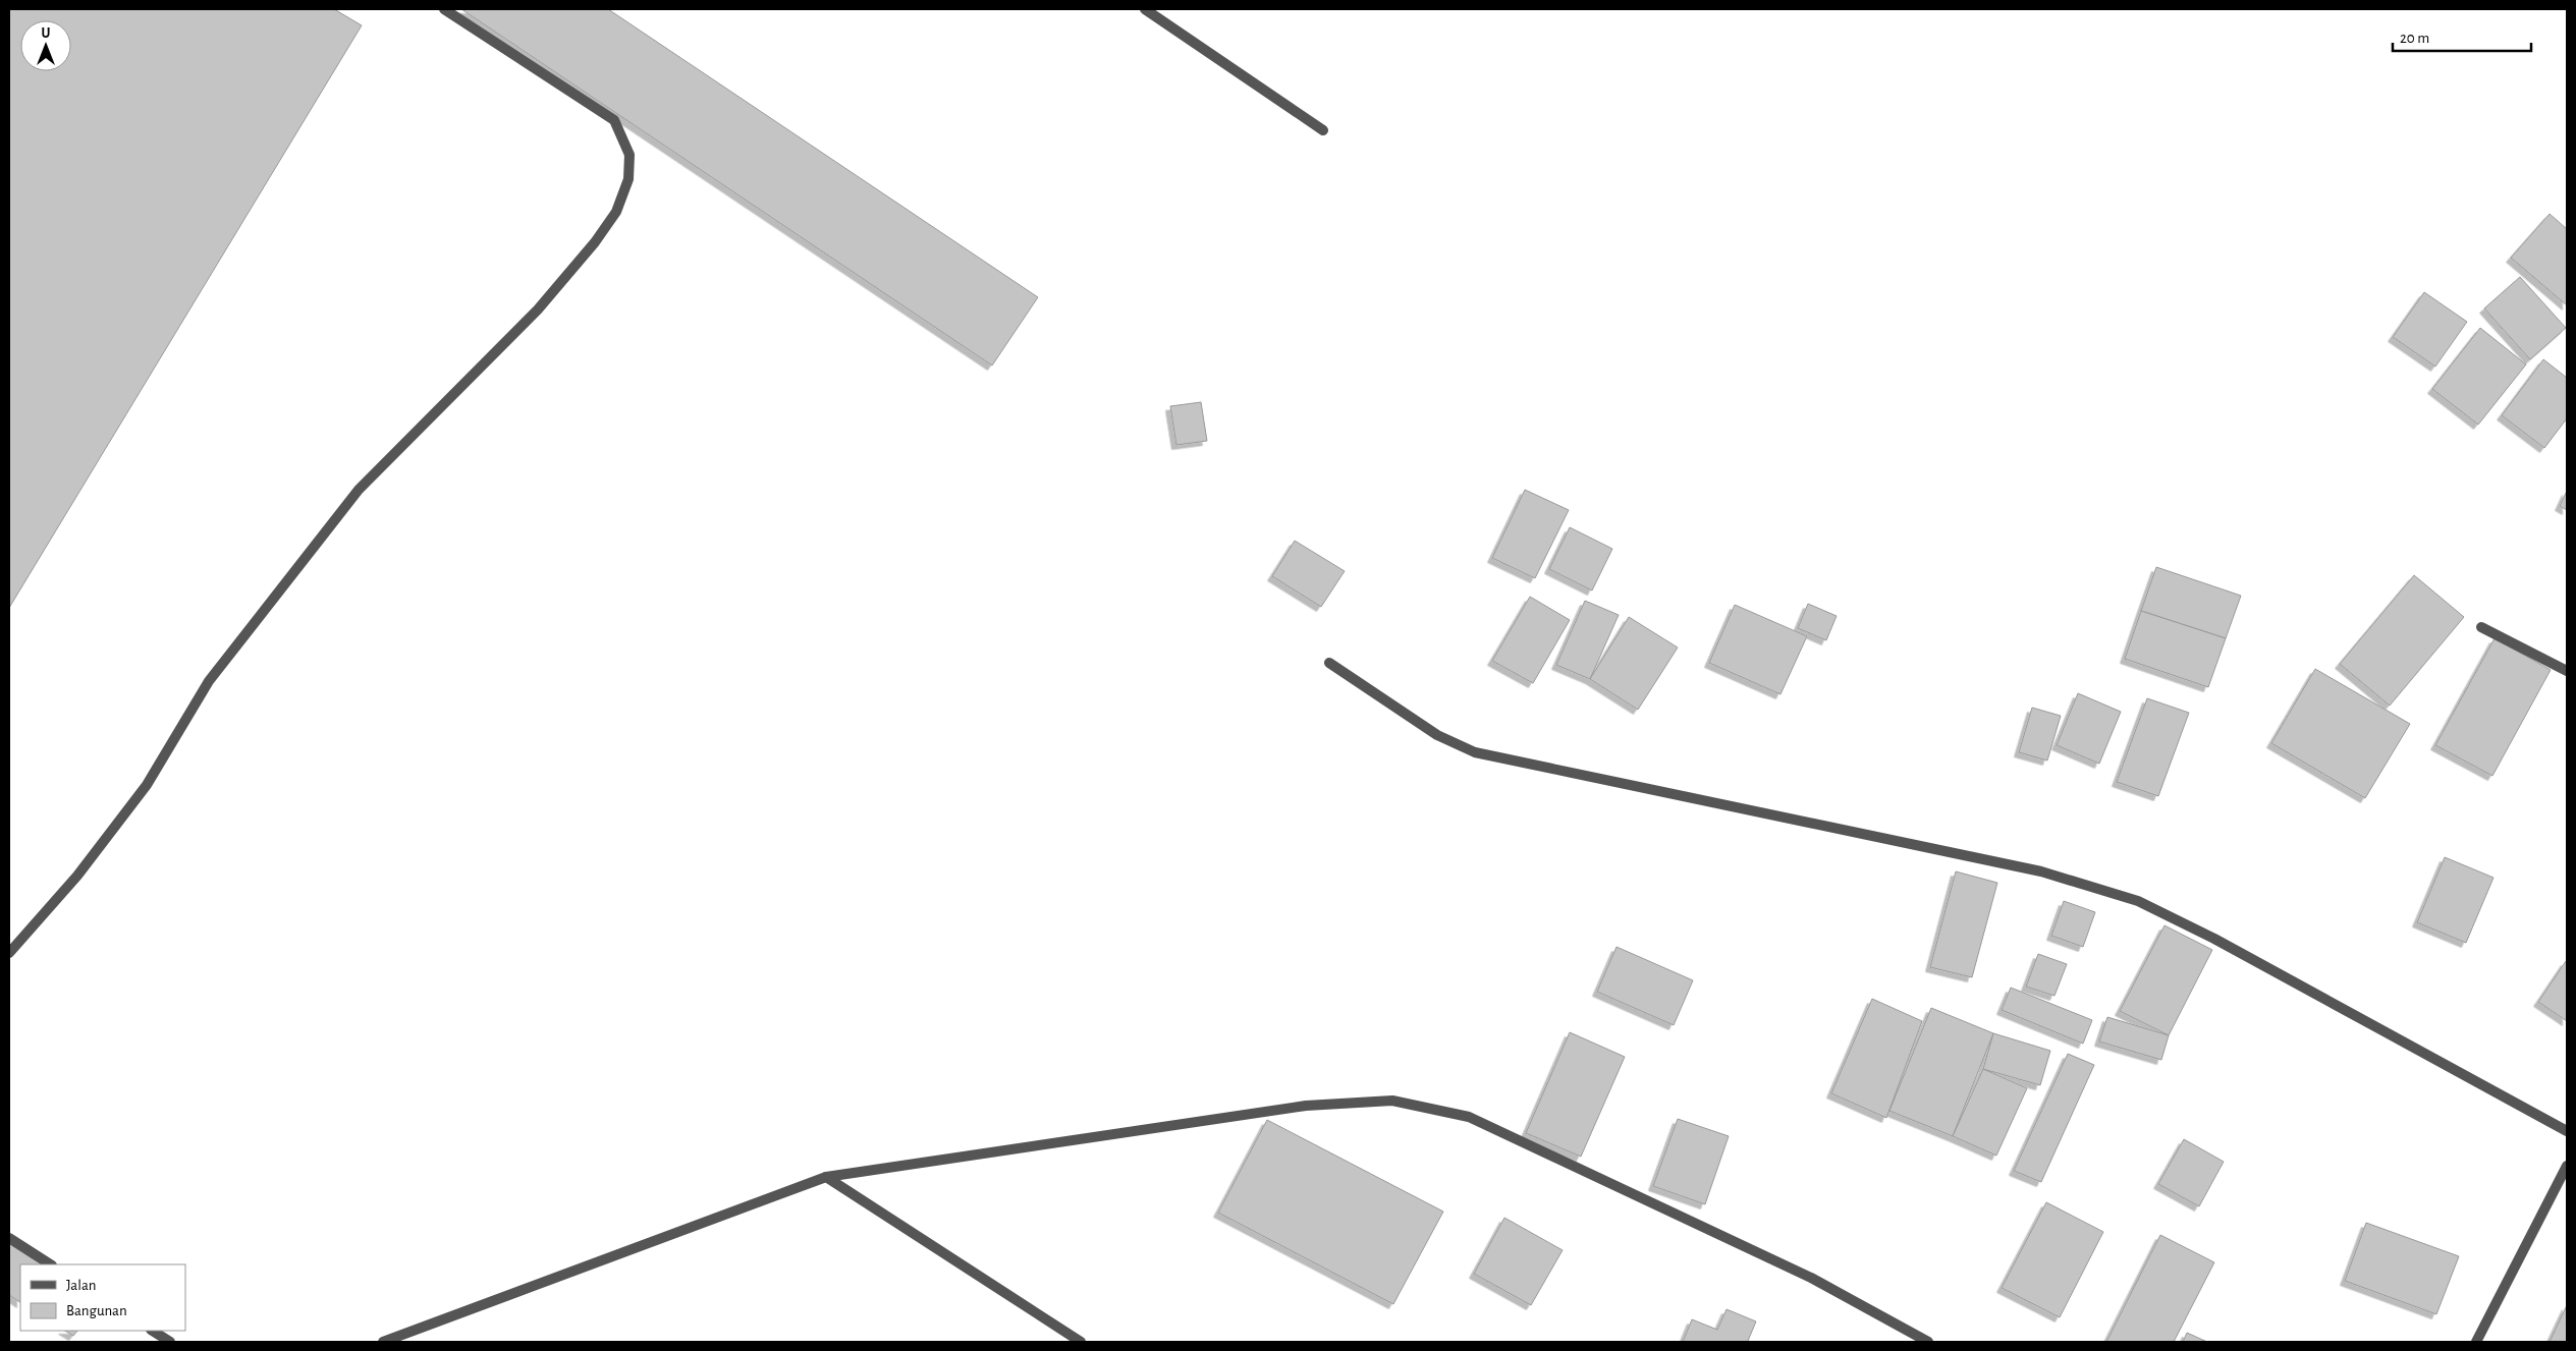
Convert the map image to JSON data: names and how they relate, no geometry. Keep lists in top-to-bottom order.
{
  "legend": ["Jalan", "Bangunan"],
  "scale_bar": "20 m",
  "north": "top"
}
